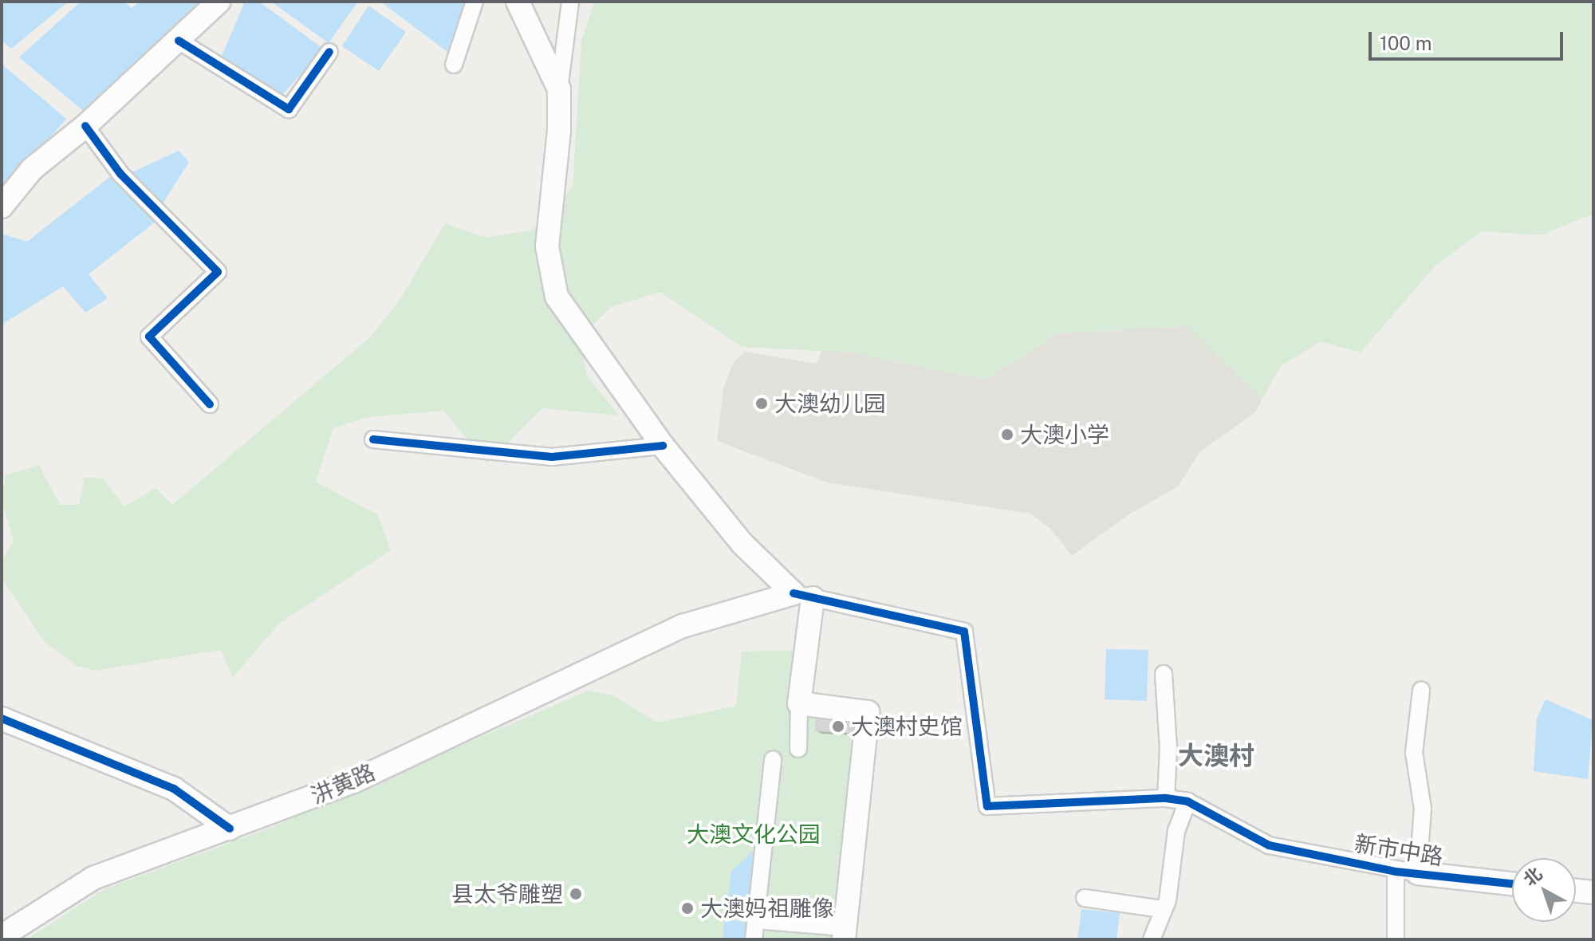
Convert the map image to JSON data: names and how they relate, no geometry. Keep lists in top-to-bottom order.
{
  "streets": {
    "main road": ["汫黄路", "新市中路"]
  },
  "crossings": [
    ["汫黄路", "新市中路"]
  ],
  "districts": ["大澳村"],
  "parks": ["大澳文化公园"],
  "places": [
    "大澳幼儿园",
    "大澳小学",
    "大澳村史馆",
    "县太爷雕塑",
    "大澳妈祖雕像"
  ],
  "scale_bar": "100 m",
  "north": "top left"
}
